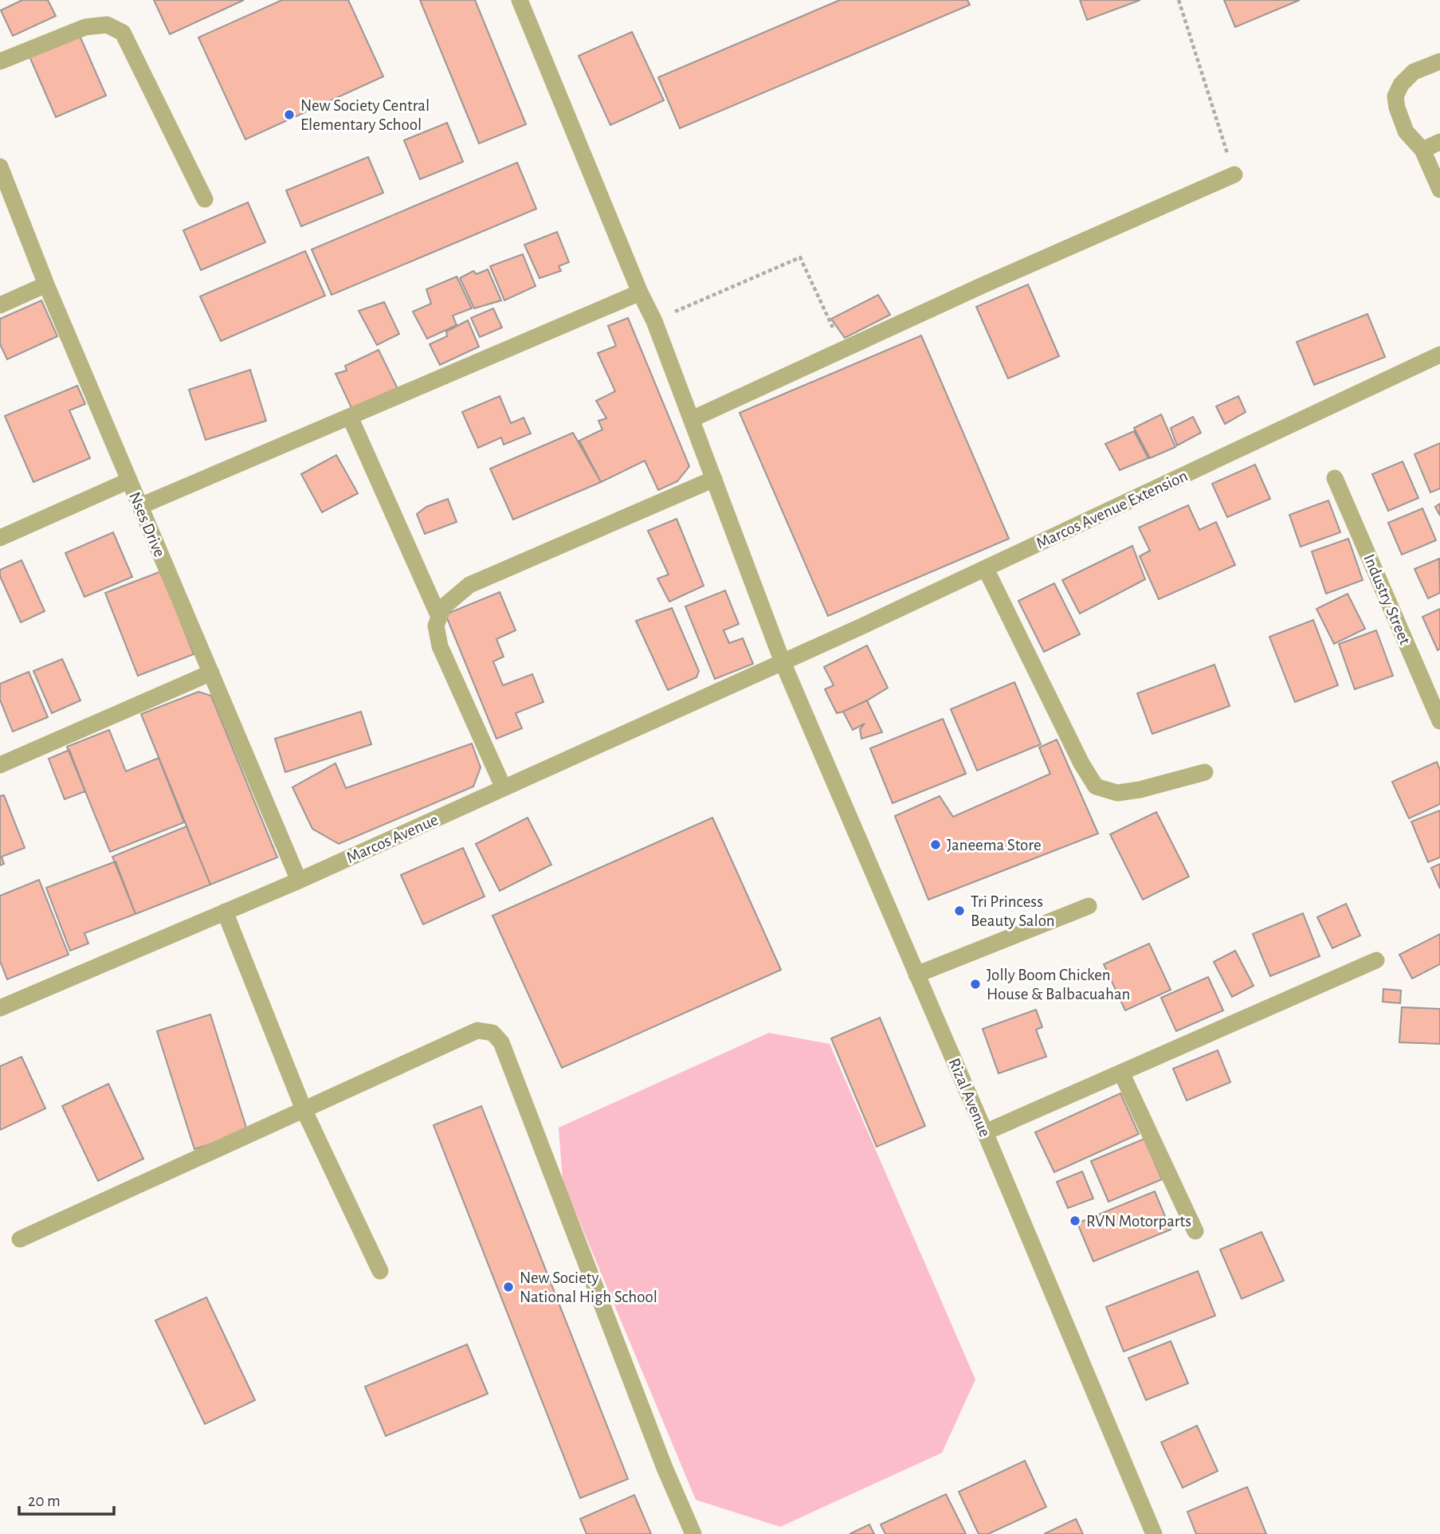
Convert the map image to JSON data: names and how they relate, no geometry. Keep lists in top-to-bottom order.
{
  "streets": {
    "street": [
      "Marcos Avenue Extension",
      "Nses Drive",
      "Industry Street",
      "Marcos Avenue",
      "Rizal Avenue"
    ]
  },
  "crossings": [
    ["Marcos Avenue Extension", "Marcos Avenue"],
    ["Marcos Avenue Extension", "Rizal Avenue"],
    ["Nses Drive", "Marcos Avenue"],
    ["Marcos Avenue", "Rizal Avenue"]
  ],
  "places": [
    "New Society Central Elementary School",
    "Janeema Store",
    "Tri Princess Beauty Salon",
    "Jolly Boom Chicken House & Balbacuahan",
    "RVN Motorparts",
    "New Society National High School"
  ],
  "scale_bar": "20 m"
}
